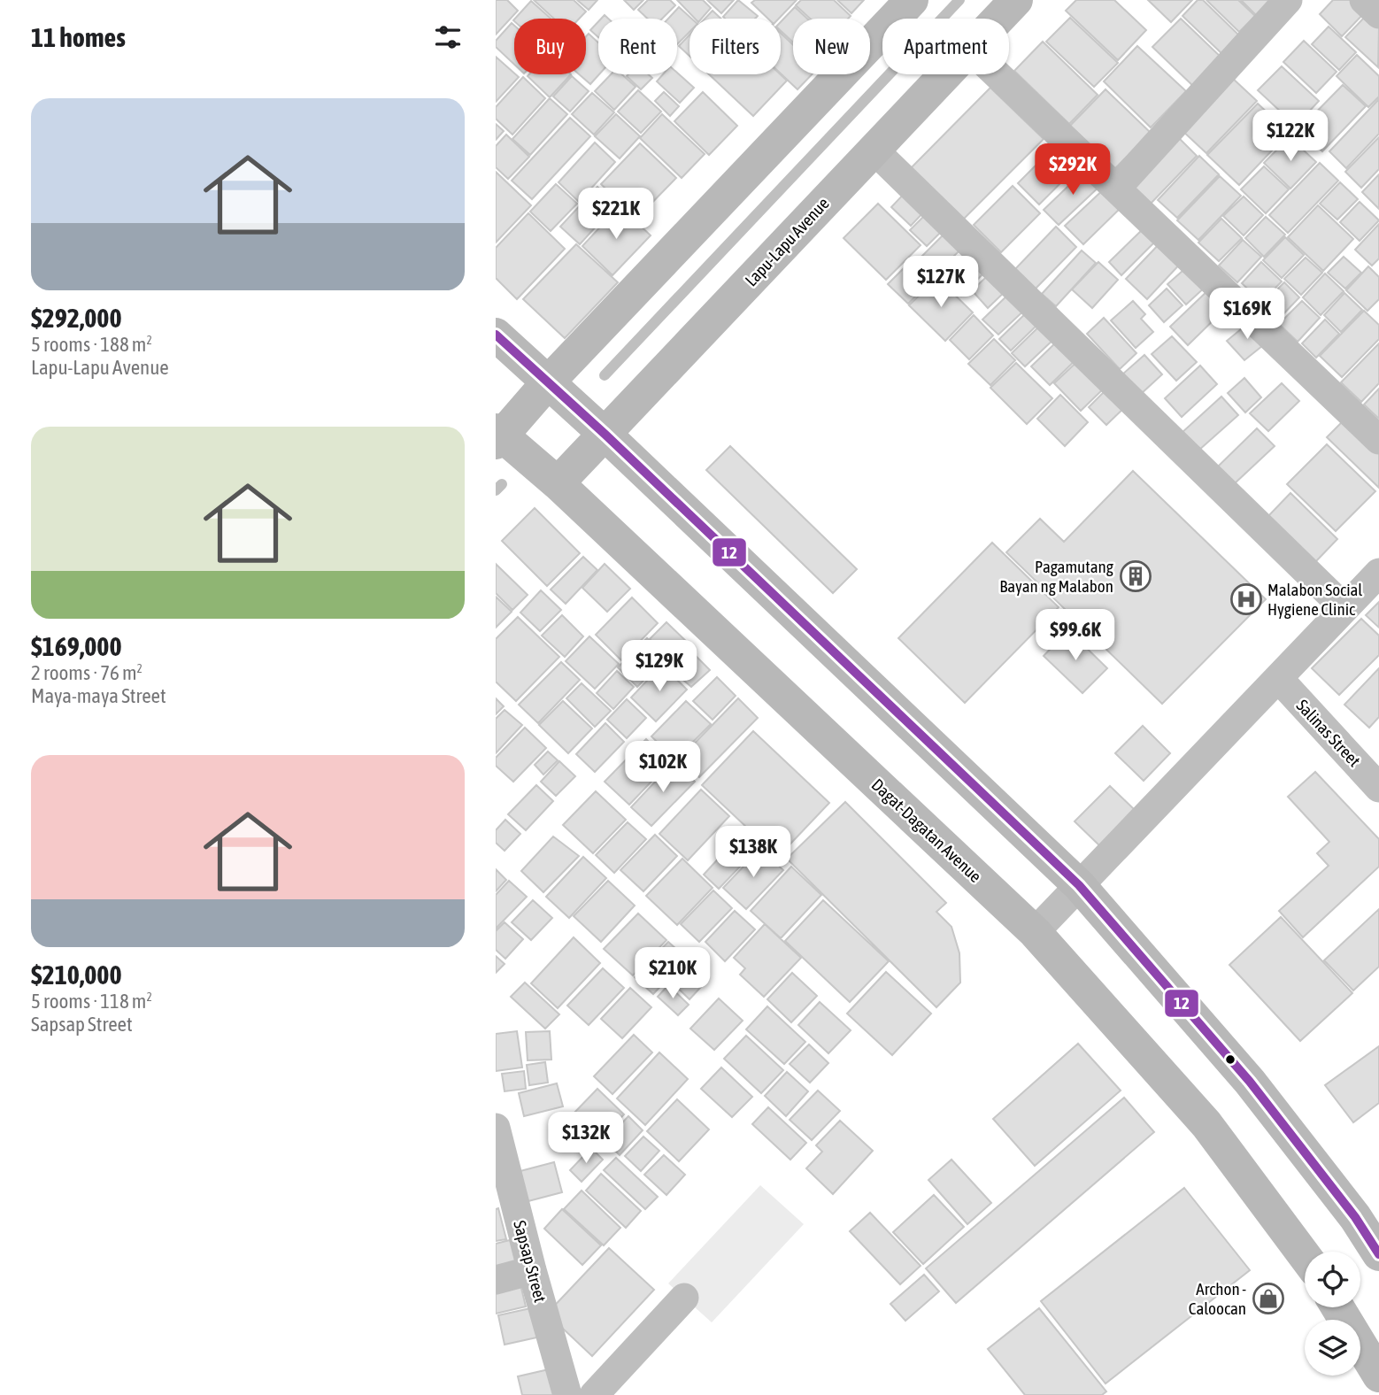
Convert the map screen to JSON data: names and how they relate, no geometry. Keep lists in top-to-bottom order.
{
  "streets": {
    "main road": ["Lapu-Lapu Avenue", "Dagat-Dagatan Avenue"],
    "street": ["Salinas Street", "Sapsap Street"]
  },
  "crossings": [
    ["Lapu-Lapu Avenue", "Dagat-Dagatan Avenue"]
  ],
  "places": {
    "building": ["Pagamutang Bayan ng Malabon"],
    "hospital": ["Malabon Social Hygiene Clinic"],
    "shop": ["Archon - Caloocan"]
  },
  "lines": ["transit line 12"],
  "page": {
    "heading": "11 homes",
    "chip": [
      "Buy",
      "Rent",
      "Filters",
      "New",
      "Apartment"
    ],
    "list": [
      {
        "name": "$292,000",
        "note": "5 rooms · 188 m² · Lapu-Lapu Avenue"
      },
      {
        "name": "$169,000",
        "note": "2 rooms · 76 m² · Maya-maya Street"
      },
      {
        "name": "$210,000",
        "note": "5 rooms · 118 m² · Sapsap Street"
      }
    ],
    "price": [
      "$122K",
      "$292K",
      "$221K",
      "$127K",
      "$169K",
      "$99.6K",
      "$129K",
      "$102K",
      "$138K",
      "$210K",
      "$132K"
    ]
  }
}
